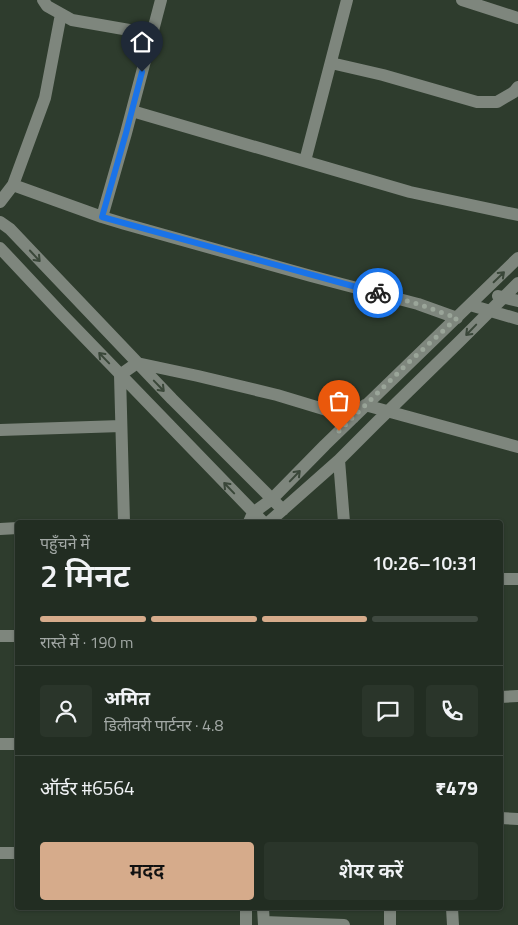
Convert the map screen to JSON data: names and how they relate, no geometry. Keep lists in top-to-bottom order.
{
  "page": {
    "heading": ["2 मिनट", "पहुँचने में", "10:26–10:31"],
    "panel": [
      "अमित",
      "डिलीवरी पार्टनर · 4.8",
      "ऑर्डर #6564",
      "₹479"
    ],
    "bar": "रास्ते में · 190 m",
    "buttons": ["मदद", "शेयर करें"]
  }
}
